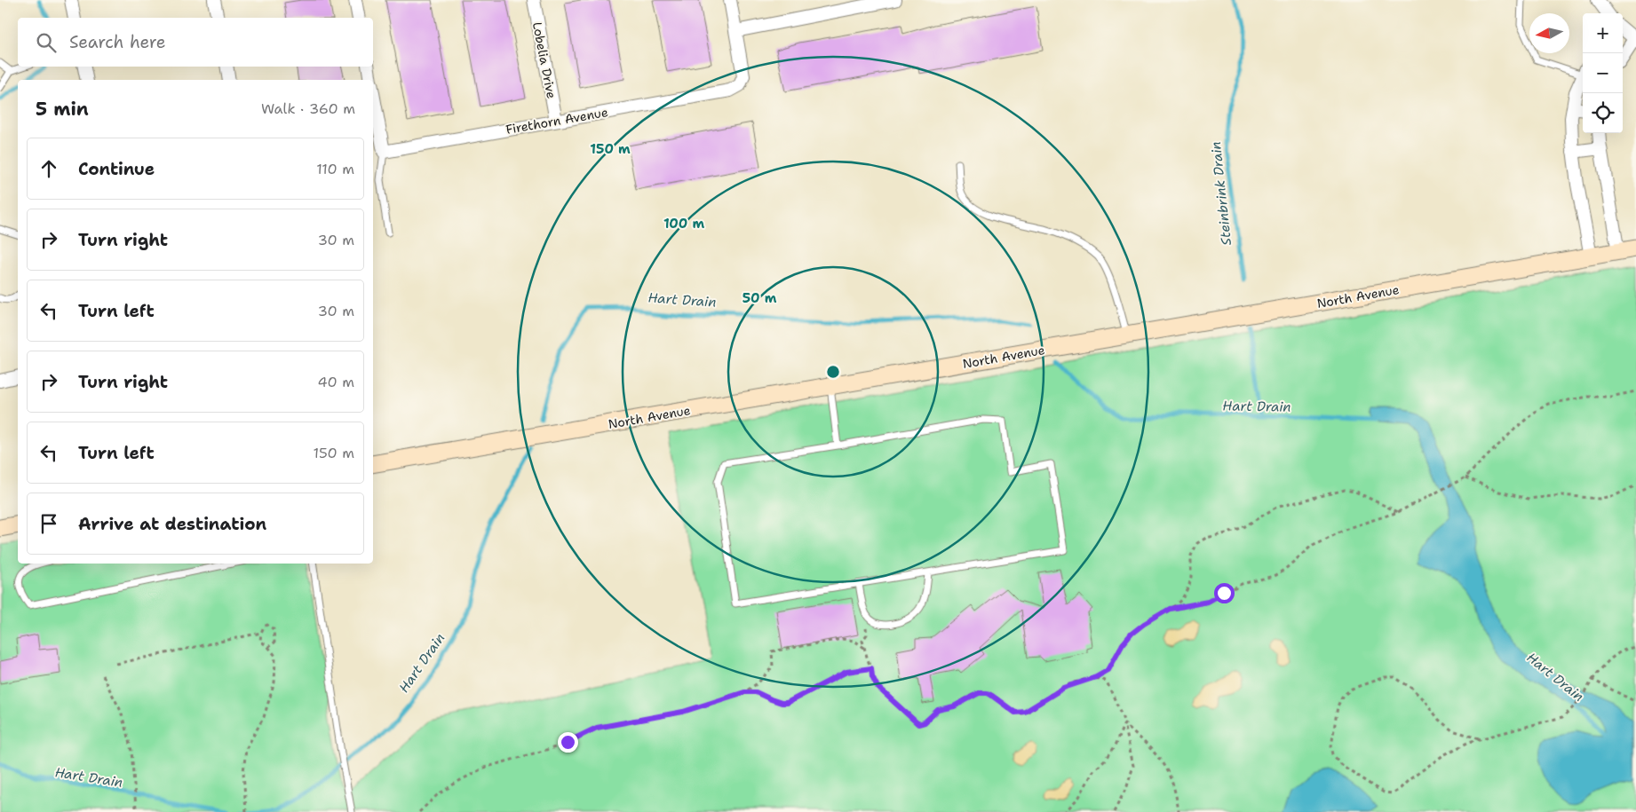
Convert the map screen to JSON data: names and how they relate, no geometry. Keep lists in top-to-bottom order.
{
  "streets": {
    "street": ["Lobelia Drive", "Firethorn Avenue", "North Avenue"]
  },
  "crossings": [
    ["Lobelia Drive", "Firethorn Avenue"]
  ],
  "water": ["Steinbrink Drain", "Hart Drain"],
  "north": "left",
  "page": {
    "map_buttons": ["+", "−"],
    "search": "Search here",
    "heading": ["5 min", "Walk · 360 m"],
    "list": [
      ["Continue", "110 m"],
      ["Turn right", "30 m"],
      ["Turn left", "30 m"],
      ["Turn right", "40 m"],
      ["Turn left", "150 m"],
      "Arrive at destination"
    ]
  },
  "rings": ["150 m", "100 m", "50 m"]
}
